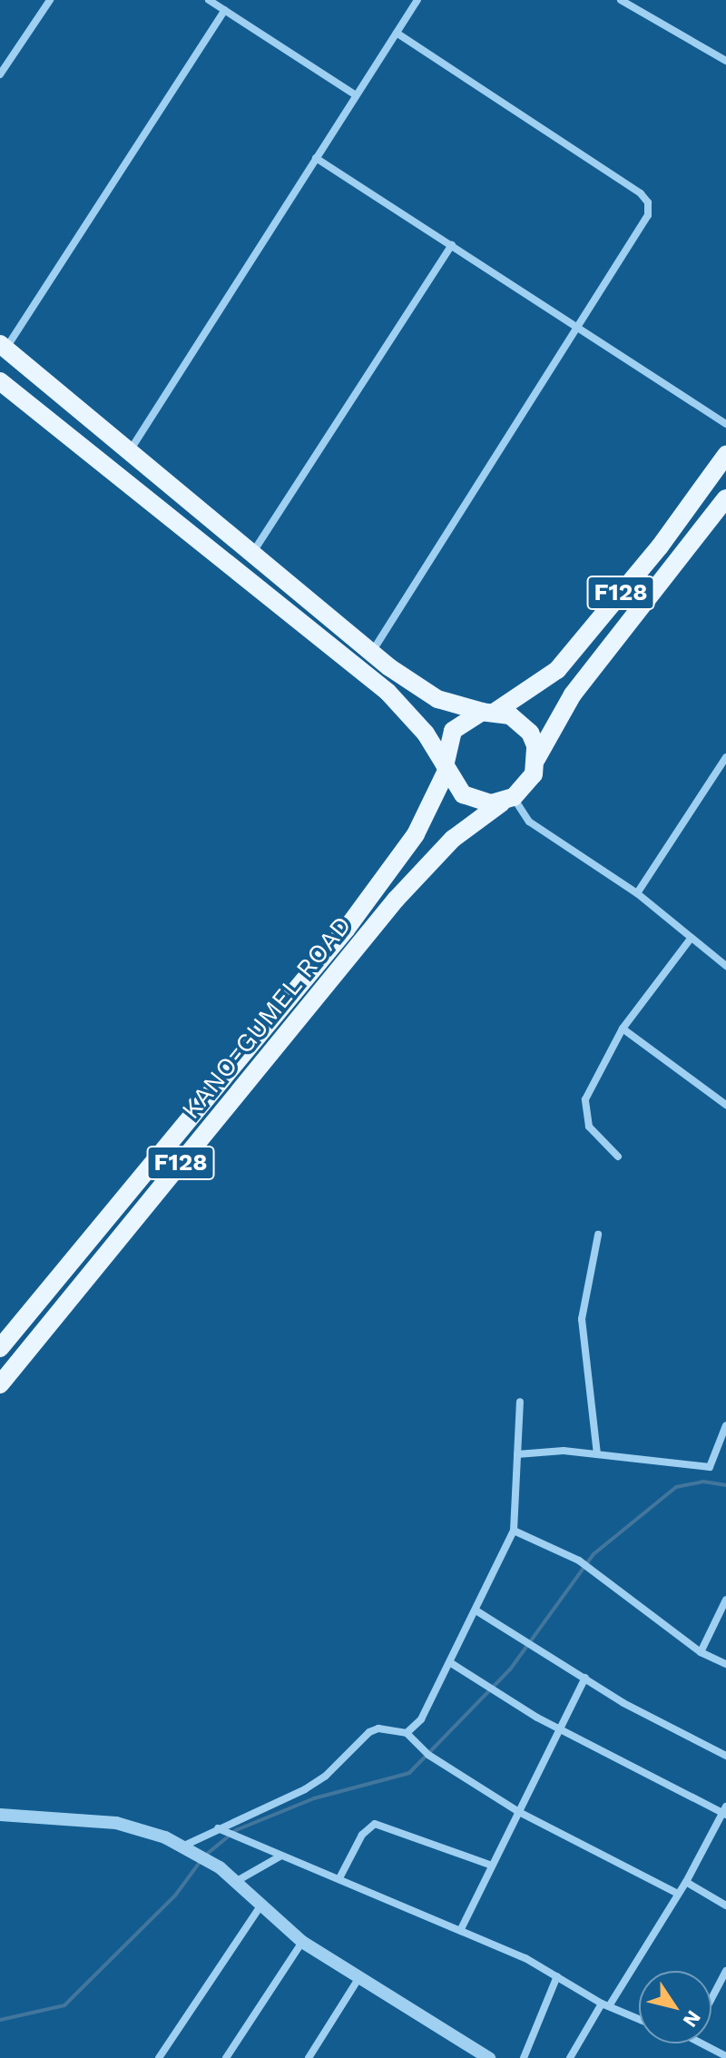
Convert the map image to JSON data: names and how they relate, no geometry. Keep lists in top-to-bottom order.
{
  "streets": {
    "main road": ["F128", "KANO-GUMEL ROAD"]
  },
  "crossings": [
    ["F128", "KANO-GUMEL ROAD"]
  ],
  "north": "bottom right"
}
